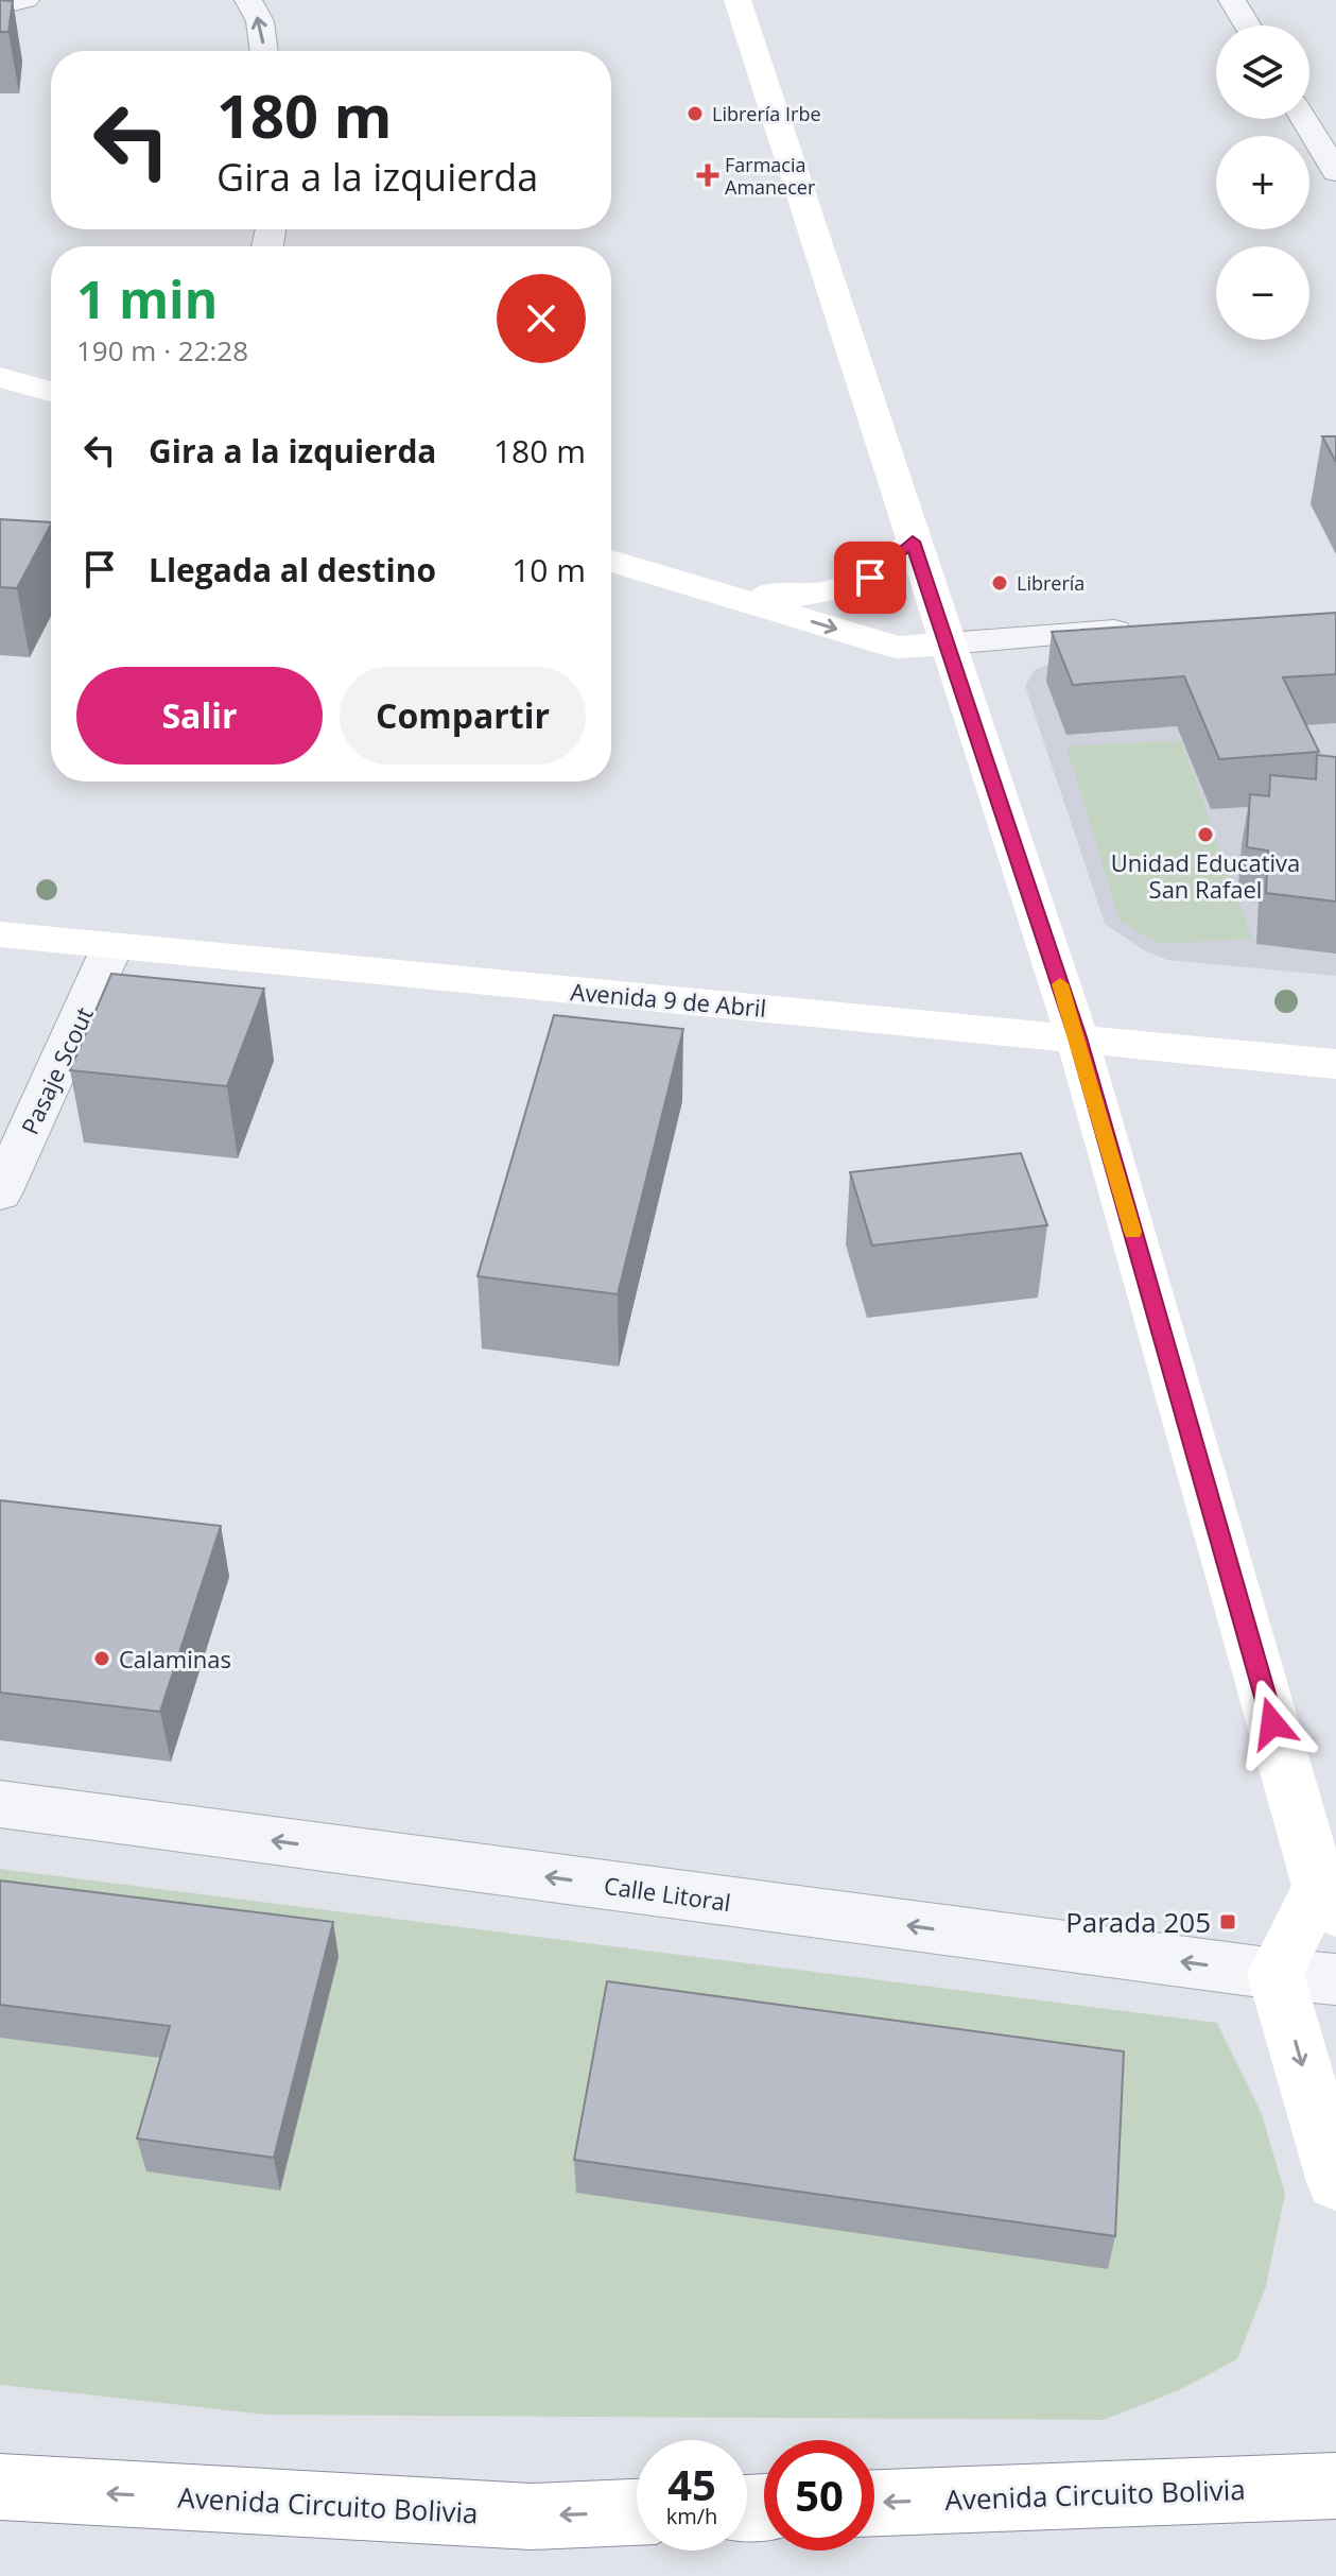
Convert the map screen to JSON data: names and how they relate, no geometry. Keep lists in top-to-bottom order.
{
  "streets": {
    "main road": ["Avenida 9 de Abril", "Avenida Circuito Bolivia"],
    "street": ["Pasaje Scout", "Calle Litoral"]
  },
  "crossings": [
    ["Avenida 9 de Abril", "Pasaje Scout"]
  ],
  "one_way": ["Calle Litoral", "Avenida Circuito Bolivia"],
  "places": {
    "other": [
      "Librería Irbe",
      "Librería",
      "Unidad Educativa San Rafael",
      "Calaminas"
    ],
    "health": ["Farmacia Amanecer"],
    "transit": ["Parada 205"]
  },
  "page": {
    "map_buttons": ["+", "−"],
    "turn": ["180 m", "Gira a la izquierda"],
    "heading": ["1 min", "190 m · 22:28"],
    "list": [
      {
        "name": "Gira a la izquierda",
        "value": "180 m"
      },
      {
        "name": "Llegada al destino",
        "value": "10 m"
      }
    ],
    "buttons": ["Salir", "Compartir"],
    "speed": "45 km/h",
    "limit": "50"
  }
}
